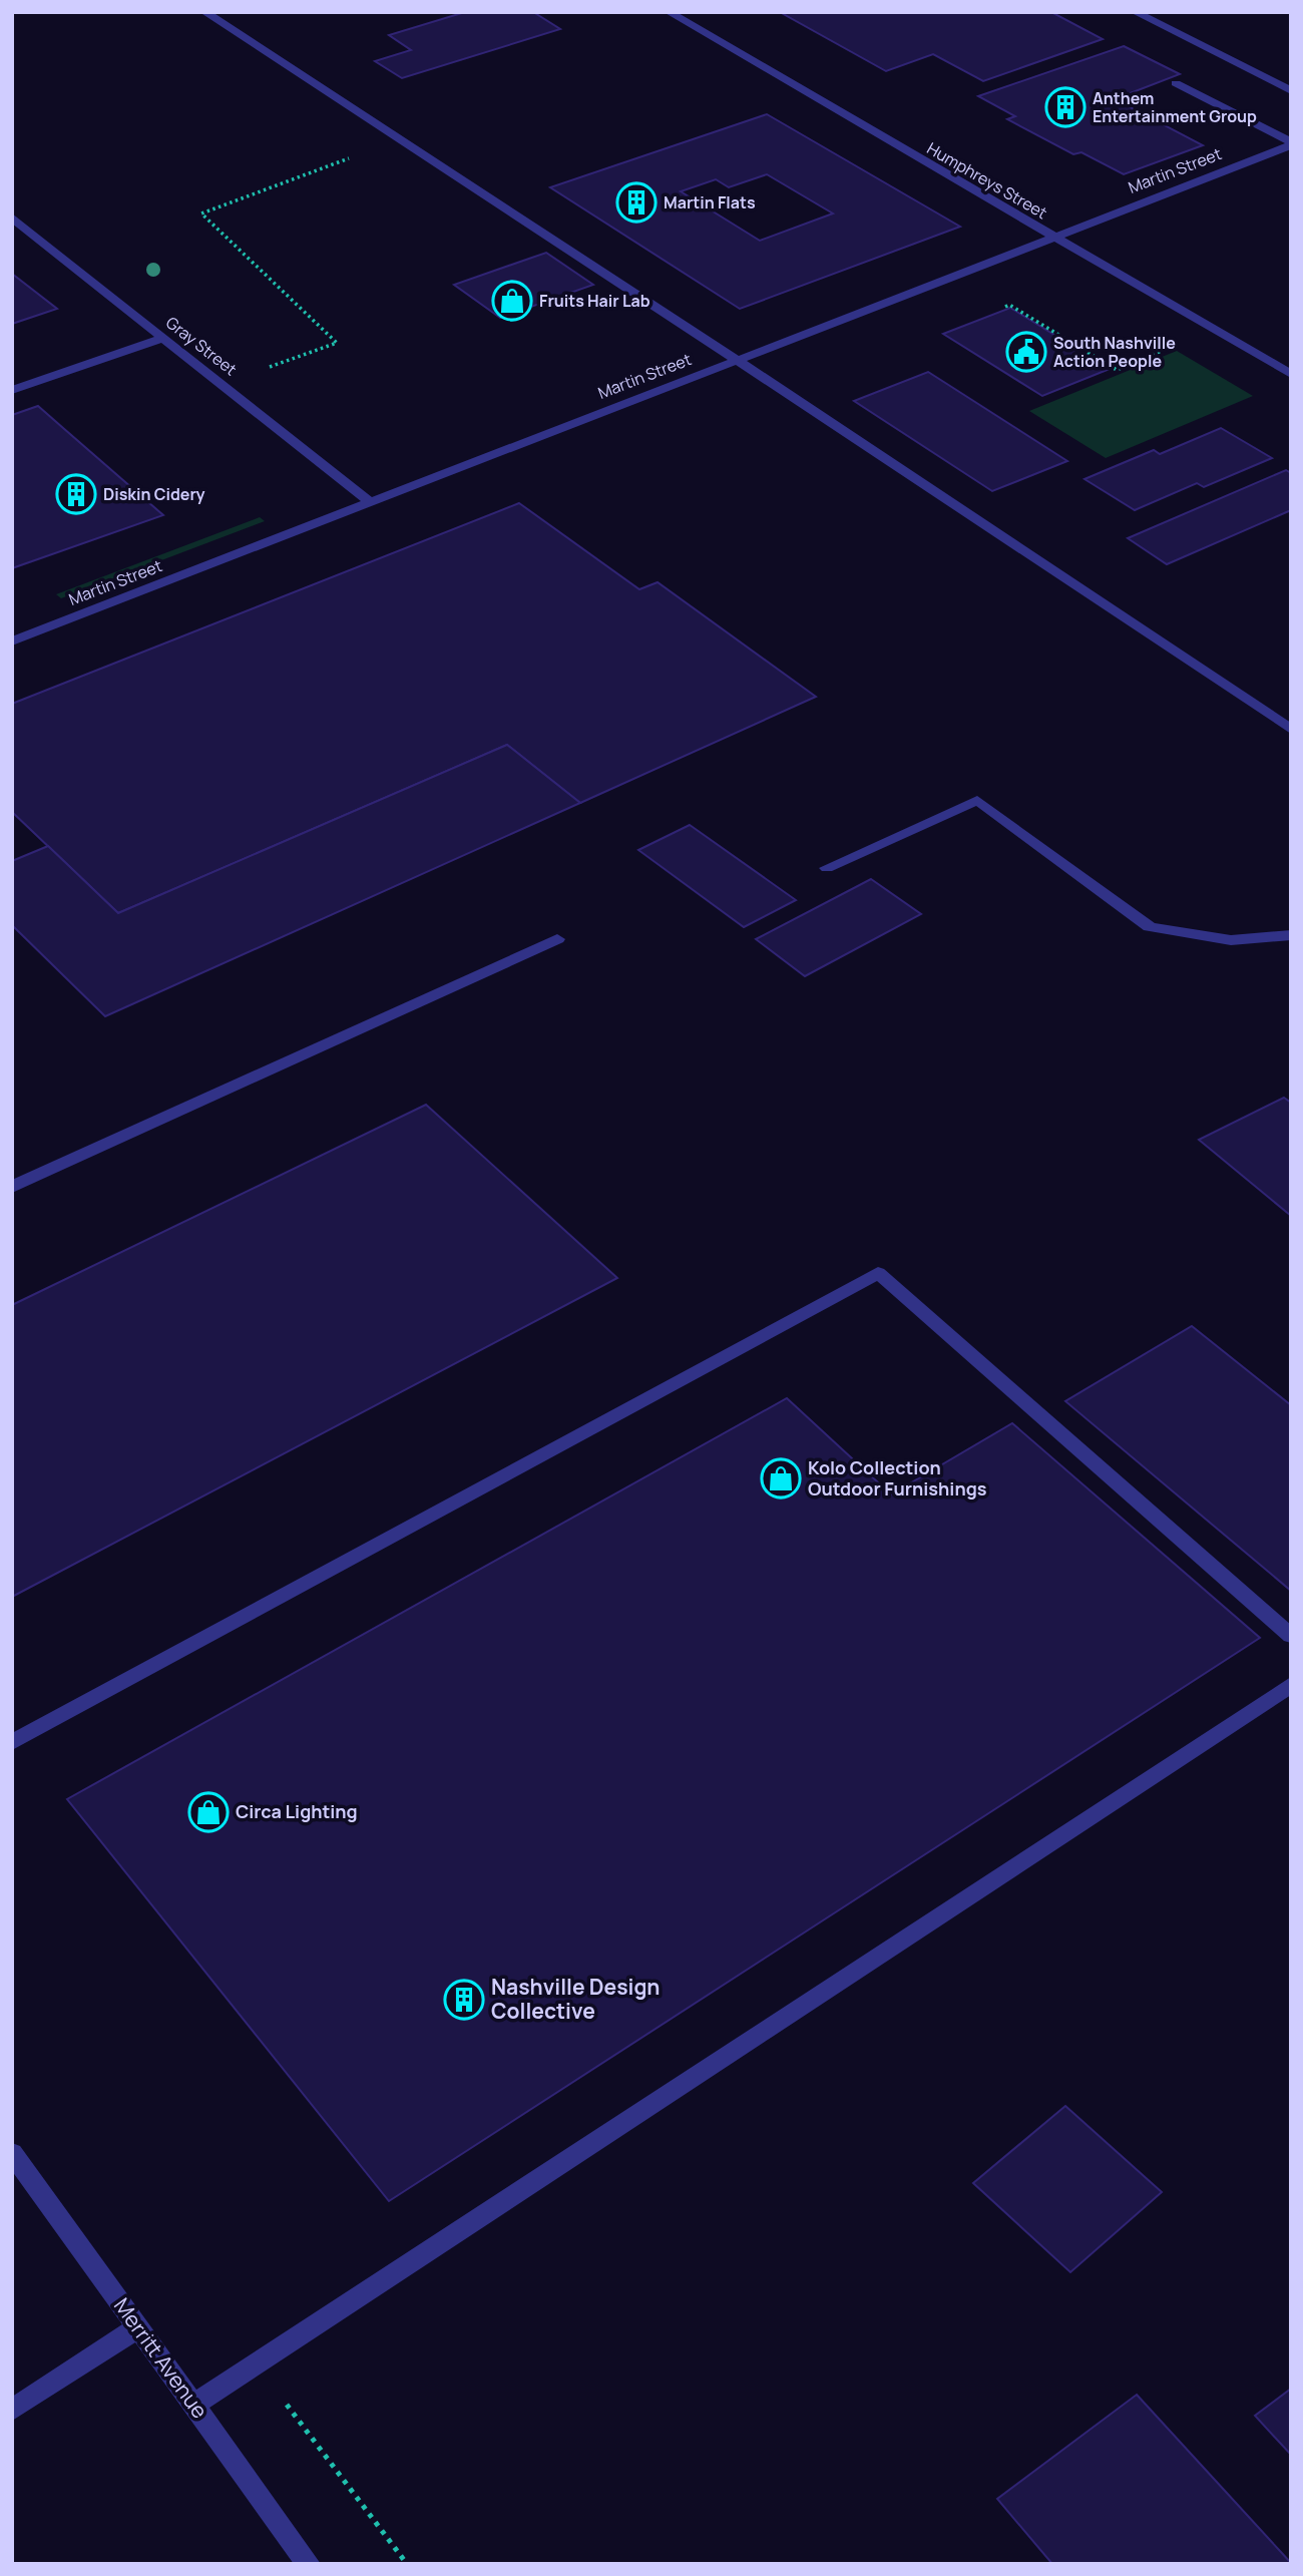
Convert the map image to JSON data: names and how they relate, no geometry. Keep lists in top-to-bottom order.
{
  "streets": {
    "street": [
      "Martin Street",
      "Humphreys Street",
      "Gray Street",
      "Merritt Avenue"
    ]
  },
  "crossings": [
    ["Martin Street", "Humphreys Street"],
    ["Martin Street", "Gray Street"]
  ],
  "places": {
    "building": [
      "Anthem Entertainment Group",
      "Martin Flats",
      "Diskin Cidery",
      "Nashville Design Collective"
    ],
    "shop": ["Fruits Hair Lab", "Kolo Collection Outdoor Furnishings", "Circa Lighting"],
    "public building": ["South Nashville Action People"]
  }
}
